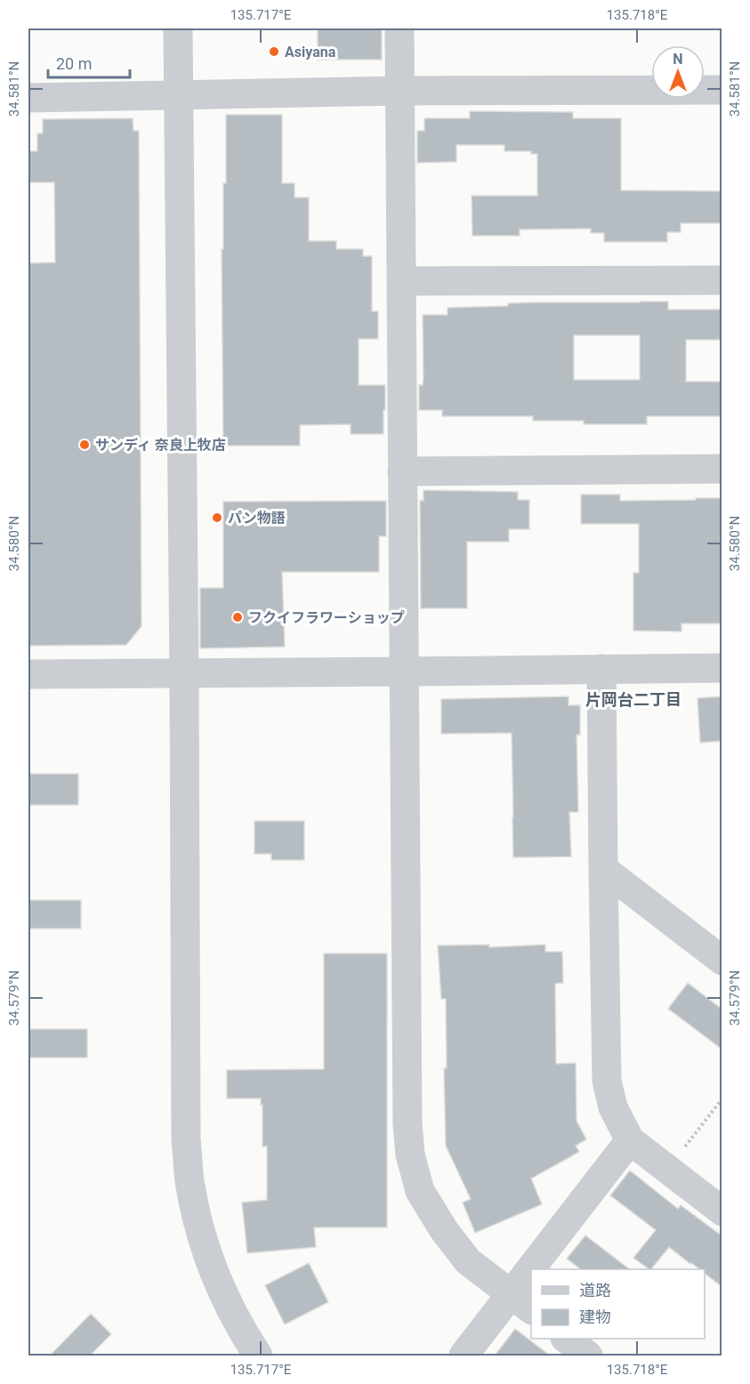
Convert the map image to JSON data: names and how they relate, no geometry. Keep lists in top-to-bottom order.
{
  "districts": ["片岡台二丁目"],
  "places": [
    "Asiyana",
    "サンディ 奈良上牧店",
    "パン物語",
    "フクイフラワーショップ"
  ],
  "legend": ["道路", "建物"],
  "scale_bar": "20 m",
  "north": "top",
  "coordinates": [
    "135.717°E",
    "135.718°E",
    "34.581°N",
    "34.580°N",
    "34.579°N"
  ]
}
